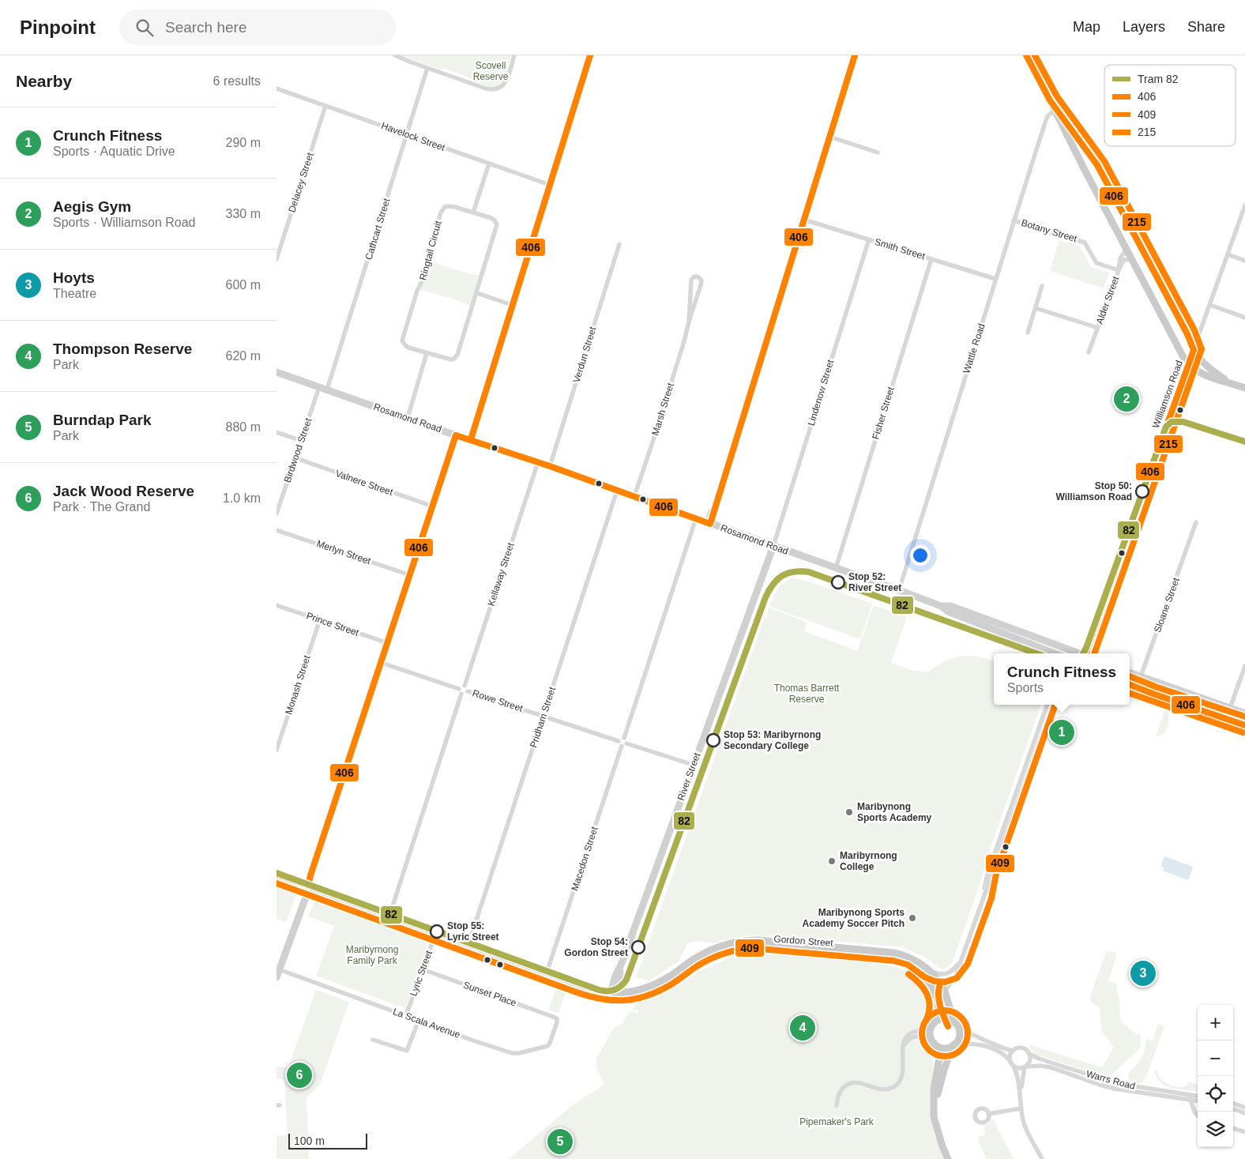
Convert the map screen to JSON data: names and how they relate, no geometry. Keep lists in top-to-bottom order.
{
  "streets": {
    "main road": ["Williamson Road", "Gordon Street"],
    "street": [
      "Havelock Street",
      "Delacey Street",
      "Cathcart Street",
      "Botany Street",
      "Smith Street",
      "Ringtail Circuit",
      "Alder Street",
      "Wattle Road",
      "Verdun Street",
      "Lindenow Street",
      "Marsh Street",
      "Fisher Street",
      "Rosamond Road",
      "Birdwood Street",
      "Valnere Street",
      "Merlyn Street",
      "Kellaway Street",
      "Sloane Street",
      "Prince Street",
      "Monash Street",
      "Rowe Street",
      "Pridham Street",
      "River Street",
      "Macedon Street",
      "Lyric Street",
      "Sunset Place",
      "La Scala Avenue",
      "Warrs Road"
    ]
  },
  "crossings": [
    ["Havelock Street", "Delacey Street"],
    ["Havelock Street", "Cathcart Street"],
    ["Cathcart Street", "Rosamond Road"],
    ["Botany Street", "Alder Street"],
    ["Botany Street", "Wattle Road"],
    ["Smith Street", "Wattle Road"],
    ["Smith Street", "Lindenow Street"],
    ["Smith Street", "Fisher Street"],
    ["Wattle Road", "Rosamond Road"],
    ["Verdun Street", "Rosamond Road"],
    ["Lindenow Street", "Rosamond Road"],
    ["Lindenow Street", "River Street"],
    ["Marsh Street", "Rosamond Road"],
    ["Fisher Street", "Rosamond Road"],
    ["Rosamond Road", "Birdwood Street"],
    ["Rosamond Road", "Kellaway Street"],
    ["Rosamond Road", "Pridham Street"],
    ["Rosamond Road", "River Street"],
    ["Birdwood Street", "Valnere Street"],
    ["Kellaway Street", "Rowe Street"],
    ["Prince Street", "Monash Street"],
    ["Rowe Street", "Pridham Street"],
    ["Rowe Street", "Macedon Street"],
    ["Pridham Street", "Gordon Street"],
    ["River Street", "Gordon Street"],
    ["Macedon Street", "Gordon Street"],
    ["Gordon Street", "Lyric Street"],
    ["Lyric Street", "Sunset Place"],
    ["Lyric Street", "La Scala Avenue"],
    ["Sunset Place", "La Scala Avenue"]
  ],
  "parks": [
    "Scovell Reserve",
    "Thomas Barrett Reserve",
    "Maribyrnong Family Park",
    "Pipemaker's Park"
  ],
  "places": [
    "Stop 50: Williamson Road",
    "Stop 52: River Street",
    "Stop 53: Maribyrnong Secondary College",
    "Maribynong Sports Academy",
    "Maribyrnong College",
    "Maribynong Sports Academy Soccer Pitch",
    "Stop 55: Lyric Street",
    "Stop 54: Gordon Street"
  ],
  "lines": [
    "transit line 406",
    "transit line 215",
    "tram line 82",
    "transit line 409"
  ],
  "legend": [
    "Tram 82",
    "406",
    "409",
    "215"
  ],
  "scale_bar": "100 m",
  "page": {
    "header": "Pinpoint",
    "search": "Search here",
    "nav": ["Map", "Layers", "Share"],
    "heading": ["Nearby", "6 results"],
    "list": [
      {
        "mark": "1",
        "name": "Crunch Fitness",
        "note": "Sports · Aquatic Drive",
        "value": "290 m"
      },
      {
        "mark": "2",
        "name": "Aegis Gym",
        "note": "Sports · Williamson Road",
        "value": "330 m"
      },
      {
        "mark": "3",
        "name": "Hoyts",
        "note": "Theatre",
        "value": "600 m"
      },
      {
        "mark": "4",
        "name": "Thompson Reserve",
        "note": "Park",
        "value": "620 m"
      },
      {
        "mark": "5",
        "name": "Burndap Park",
        "note": "Park",
        "value": "880 m"
      },
      {
        "mark": "6",
        "name": "Jack Wood Reserve",
        "note": "Park · The Grand",
        "value": "1.0 km"
      }
    ],
    "pins": [
      "2",
      "1",
      "3",
      "4",
      "6",
      "5"
    ],
    "popup": ["Crunch Fitness", "Sports"],
    "map_buttons": ["+", "−"],
    "scale": "100 m"
  }
}
